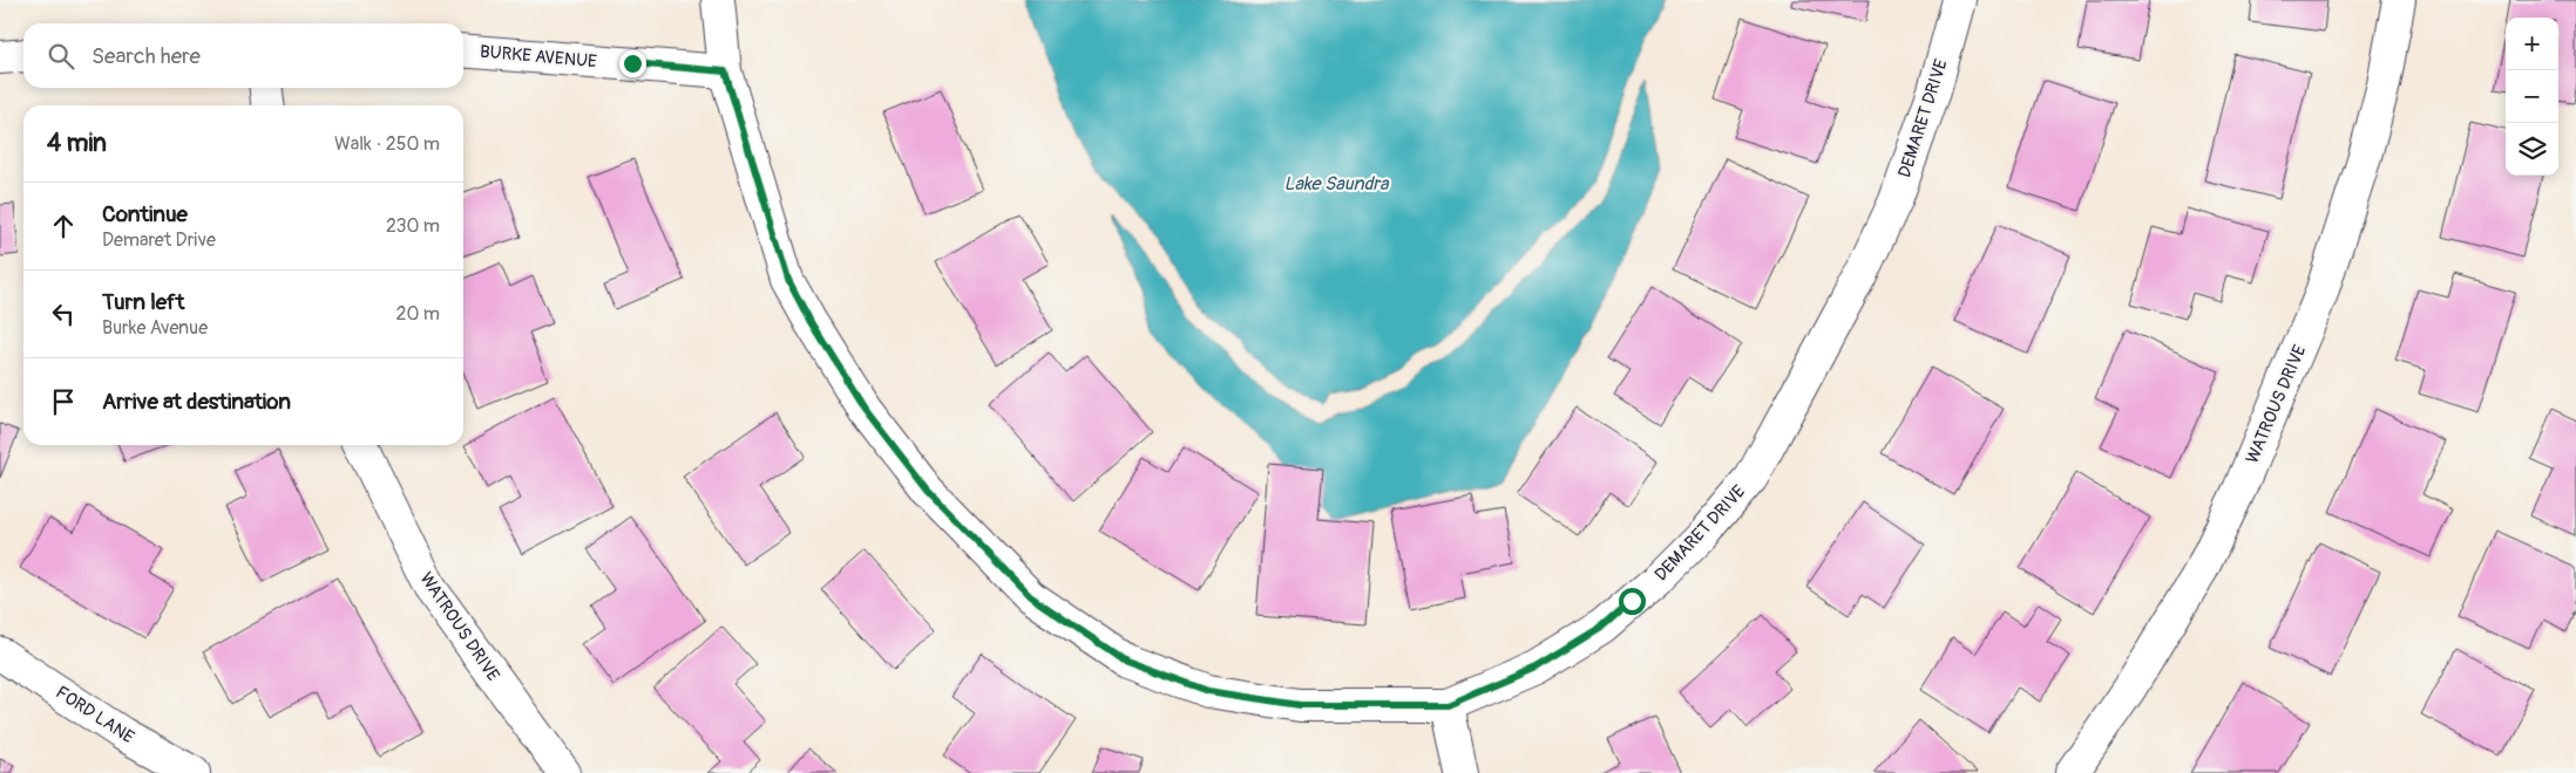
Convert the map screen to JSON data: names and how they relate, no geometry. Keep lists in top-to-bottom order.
{
  "streets": {
    "street": [
      "BURKE AVENUE",
      "DEMARET DRIVE",
      "WATROUS DRIVE",
      "FORD LANE"
    ]
  },
  "crossings": [
    ["BURKE AVENUE", "DEMARET DRIVE"]
  ],
  "water": ["Lake Saundra"],
  "page": {
    "map_buttons": ["+", "−"],
    "search": "Search here",
    "heading": ["4 min", "Walk · 250 m"],
    "list": [
      ["Continue", "Demaret Drive", "230 m"],
      ["Turn left", "Burke Avenue", "20 m"],
      "Arrive at destination"
    ]
  }
}
